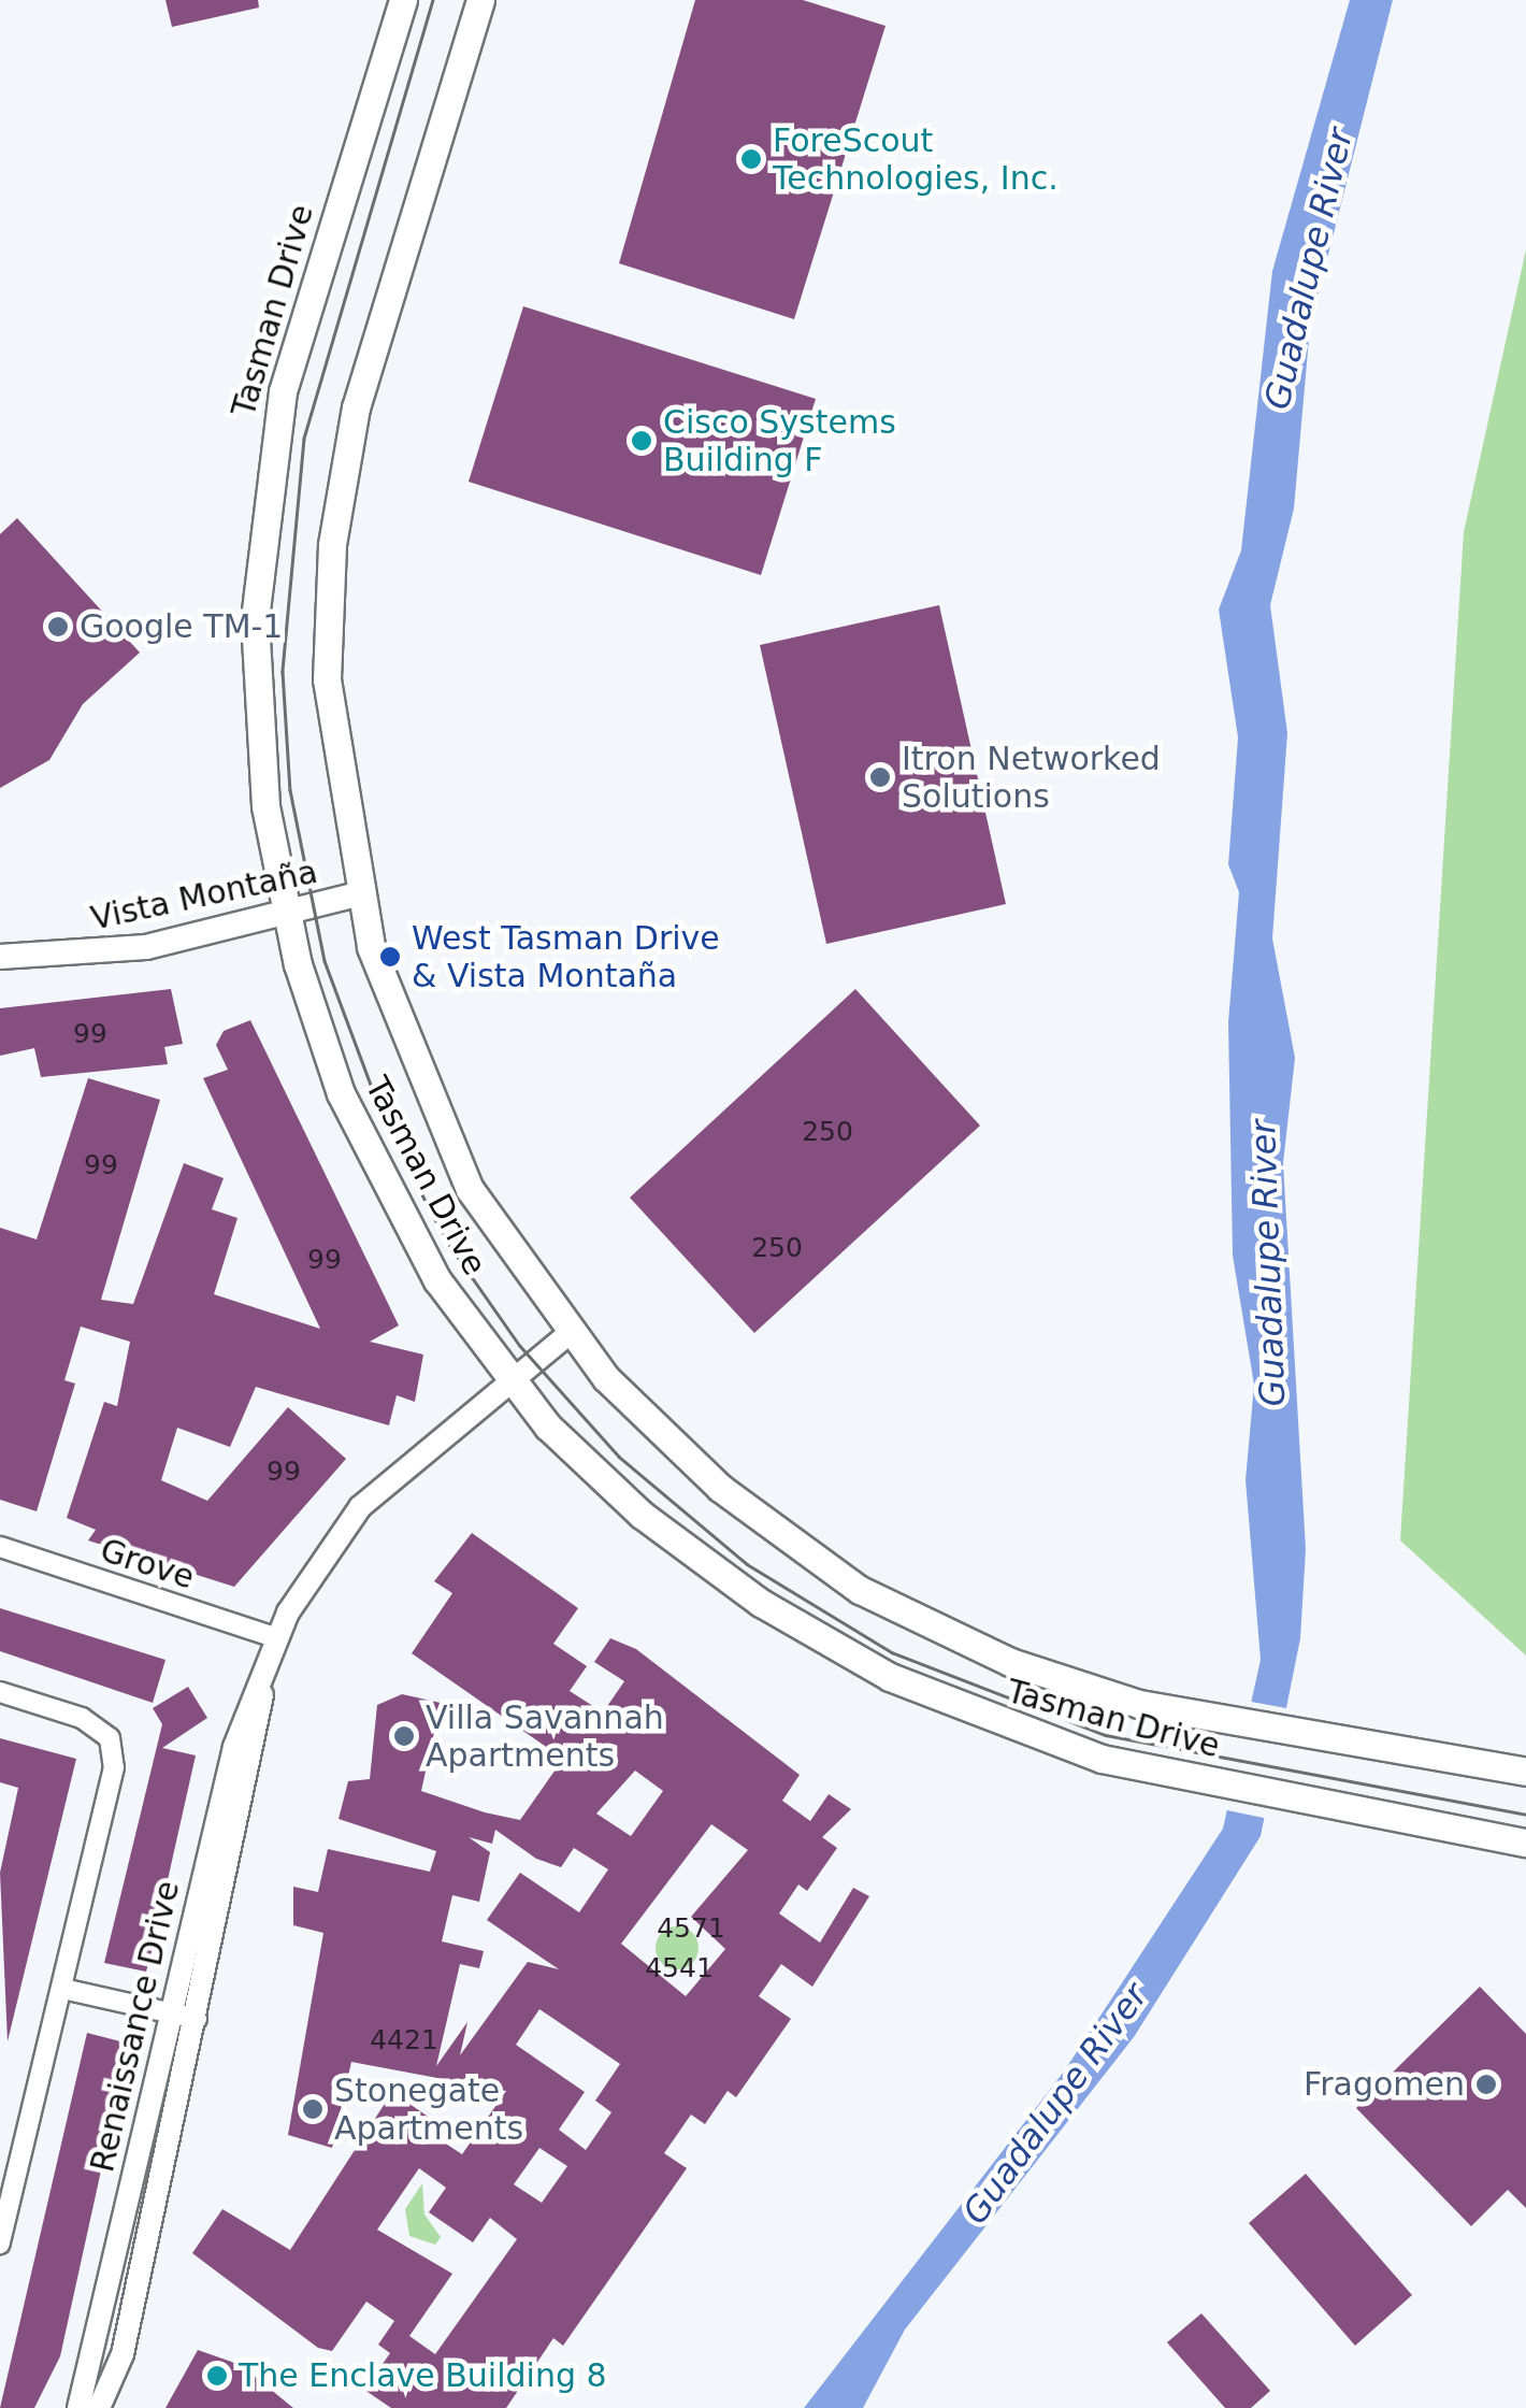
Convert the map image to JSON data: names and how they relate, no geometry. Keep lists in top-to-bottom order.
{
  "streets": {
    "main road": ["Tasman Drive", "Vista Montaña"],
    "street": ["Grove", "Renaissance Drive"]
  },
  "crossings": [
    ["Tasman Drive", "Vista Montaña"],
    ["Tasman Drive", "Renaissance Drive"],
    ["Grove", "Renaissance Drive"]
  ],
  "water": ["Guadalupe River"],
  "places": [
    "ForeScout Technologies, Inc.",
    "Cisco Systems Building F",
    "Google TM-1",
    "Itron Networked Solutions",
    "West Tasman Drive & Vista Montaña",
    "Villa Savannah Apartments",
    "Fragomen",
    "Stonegate Apartments",
    "The Enclave Building 8"
  ],
  "house_numbers": [
    "99",
    "250",
    "99",
    "250",
    "99",
    "99",
    "4571",
    "4541",
    "4421"
  ]
}
